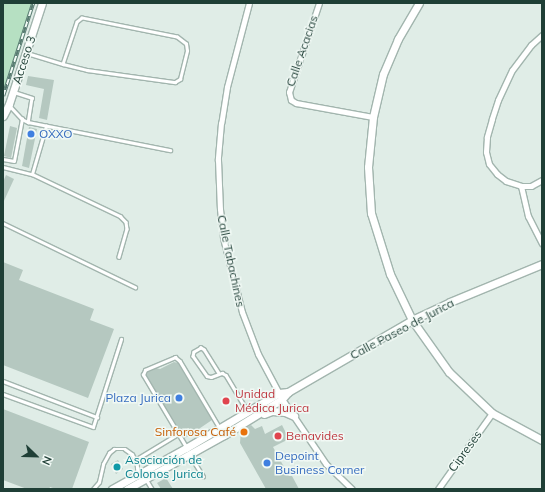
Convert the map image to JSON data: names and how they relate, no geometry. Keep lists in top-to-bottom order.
{
  "streets": {
    "street": [
      "Calle Acacias",
      "Acceso 3",
      "Calle Tabachines",
      "Calle Paseo de Jurica",
      "Cipreses"
    ]
  },
  "crossings": [
    ["Calle Tabachines", "Calle Paseo de Jurica"]
  ],
  "places": [
    "OXXO",
    "Plaza Jurica",
    "Unidad Médica Jurica",
    "Sinforosa Café",
    "Benavides",
    "Depoint Business Corner",
    "Asociación de Colonos Jurica"
  ],
  "north": "bottom right"
}
